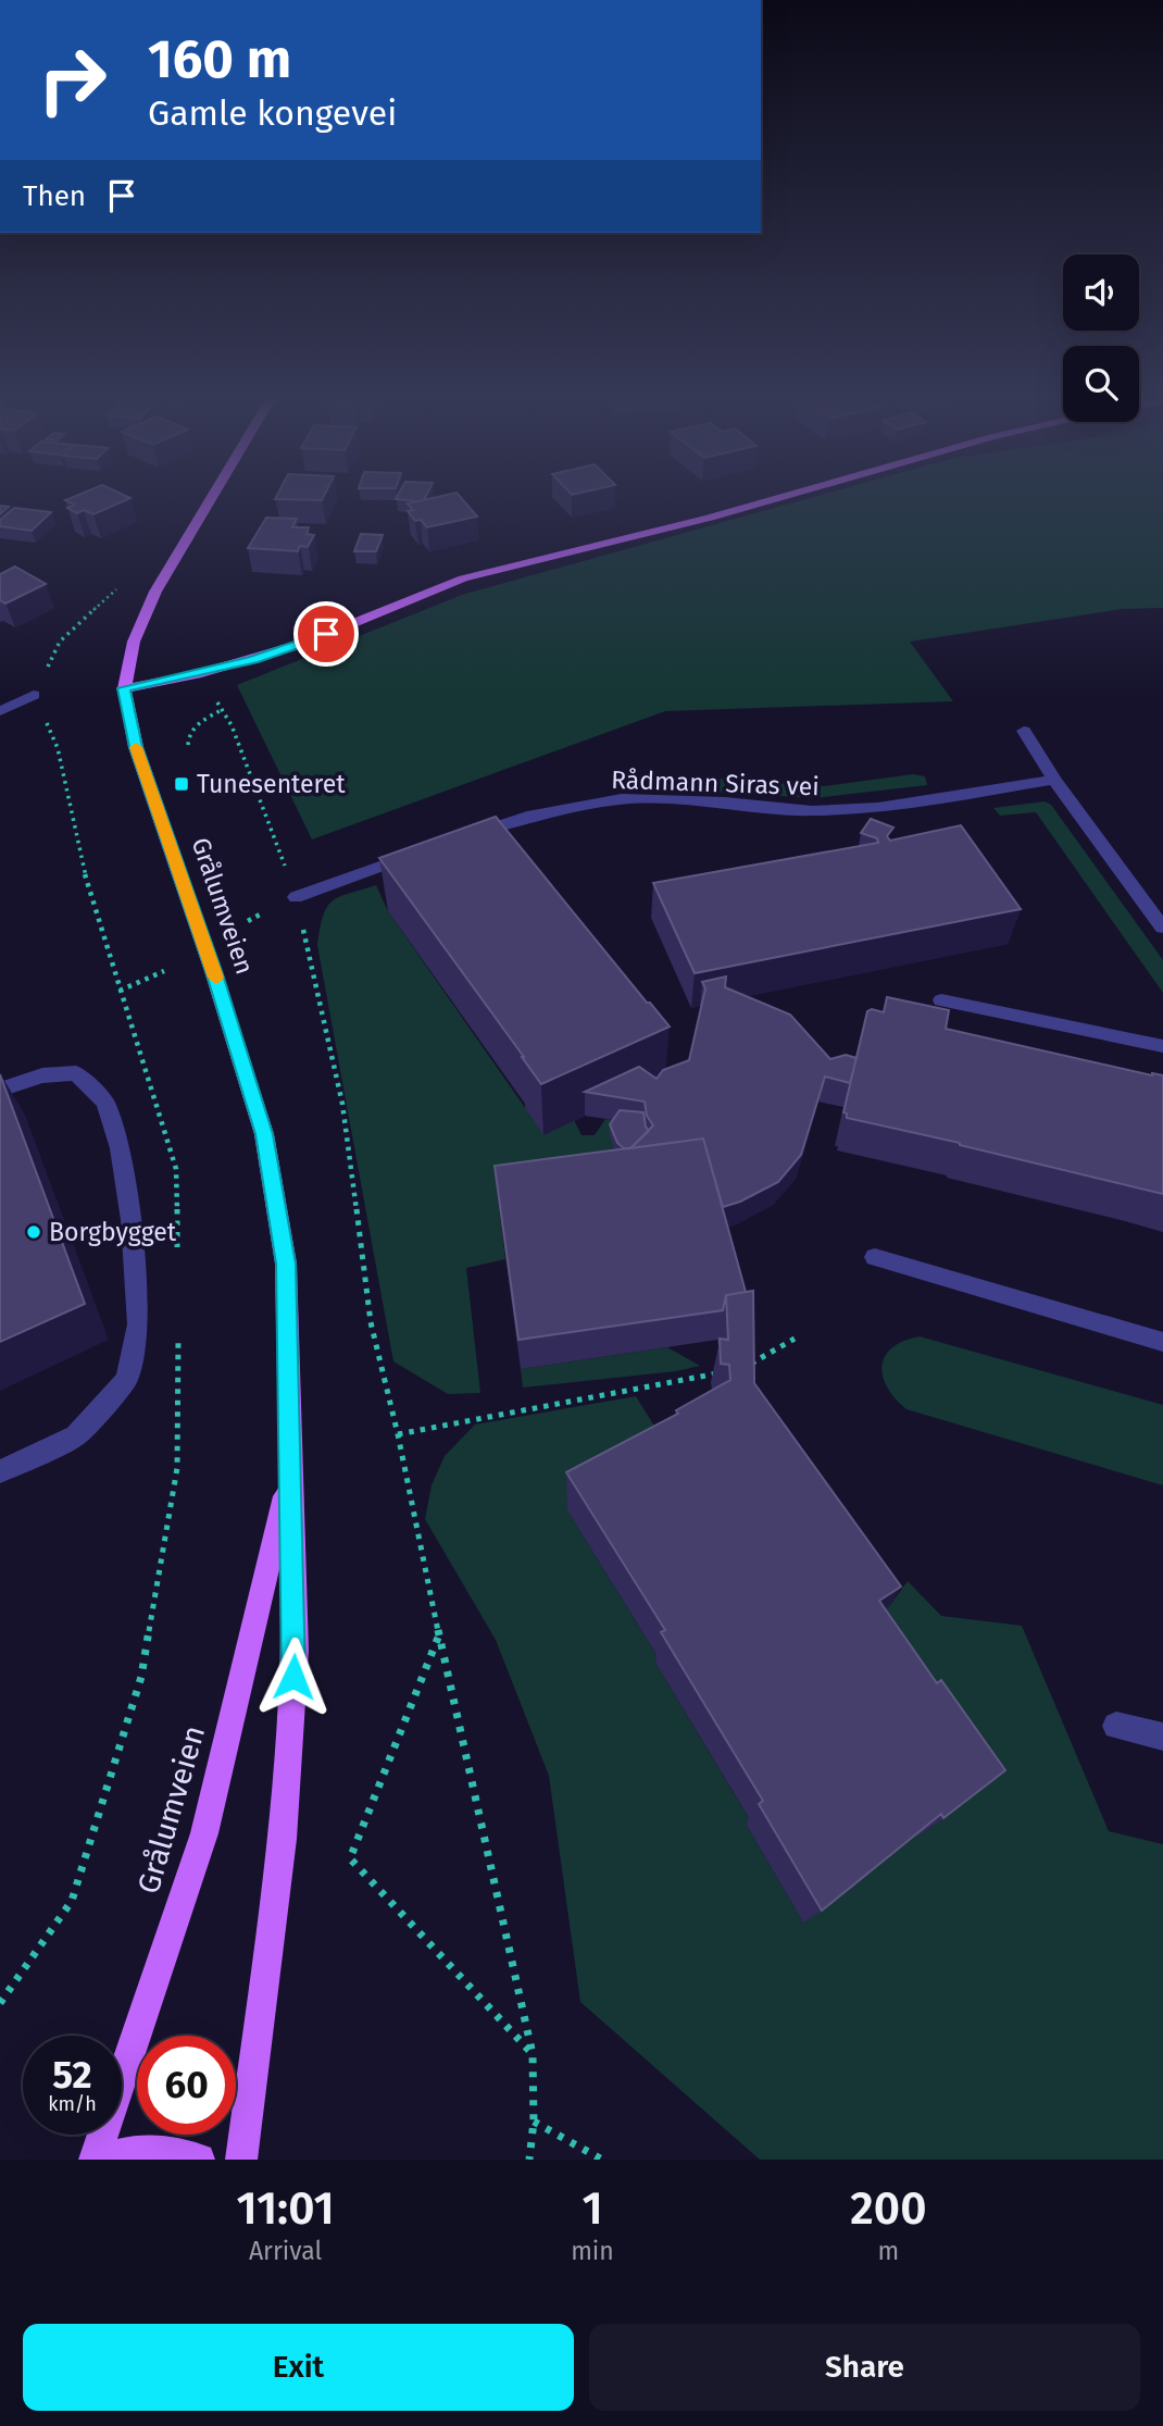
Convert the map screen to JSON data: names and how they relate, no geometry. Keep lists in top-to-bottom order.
{
  "streets": {
    "main road": ["Grålumveien"],
    "street": ["Rådmann Siras vei"]
  },
  "places": {
    "transit": ["Tunesenteret"],
    "other": ["Borgbygget"]
  },
  "page": {
    "turn": ["160 m", "Gamle kongevei"],
    "then": "Then",
    "speed": "52 km/h",
    "limit": "60",
    "eta": [
      "11:01",
      "Arrival",
      "1",
      "min",
      "200",
      "m"
    ],
    "buttons": ["Exit", "Share"]
  }
}
